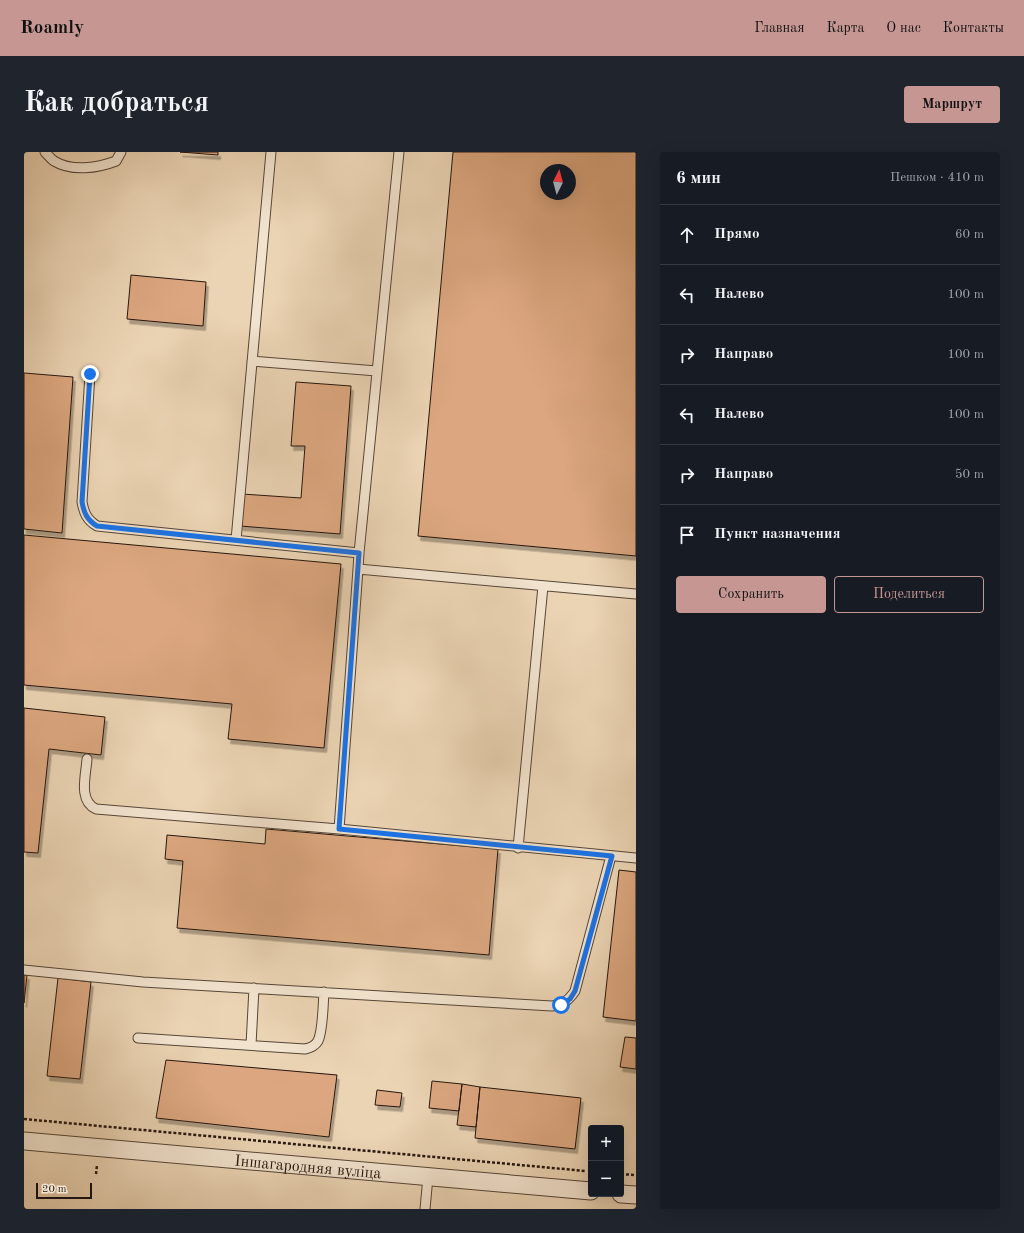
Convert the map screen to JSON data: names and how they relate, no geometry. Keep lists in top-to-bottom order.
{
  "streets": {
    "street": ["Іншагародняя вуліца"]
  },
  "scale_bar": "20 m",
  "north": "top",
  "page": {
    "header": "Roamly",
    "nav": [
      "Главная",
      "Карта",
      "О нас",
      "Контакты"
    ],
    "buttons": [
      "Маршрут",
      ["Сохранить", "Поделиться"]
    ],
    "title": "Как добраться",
    "heading": ["6 мин", "Пешком · 410 m"],
    "list": [
      ["Прямо", "60 m"],
      ["Налево", "100 m"],
      ["Направо", "100 m"],
      ["Налево", "100 m"],
      ["Направо", "50 m"],
      "Пункт назначения"
    ],
    "map_buttons": ["+", "−"],
    "scale": "20 m"
  }
}
